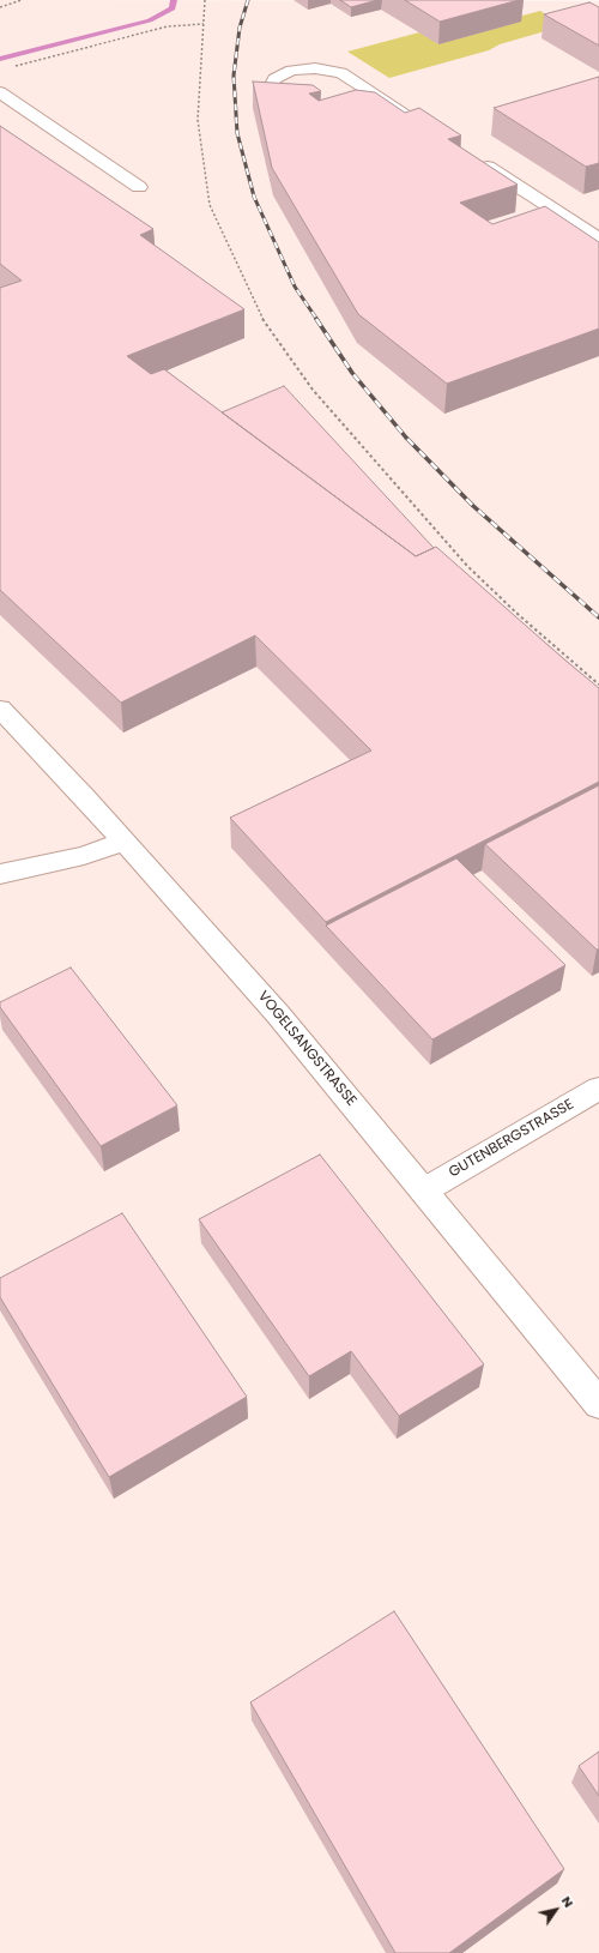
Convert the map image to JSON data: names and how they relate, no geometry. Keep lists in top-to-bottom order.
{
  "streets": {
    "street": ["VOGELSANGSTRASSE", "GUTENBERGSTRASSE"]
  },
  "crossings": [
    ["VOGELSANGSTRASSE", "GUTENBERGSTRASSE"]
  ],
  "north": "top right"
}
